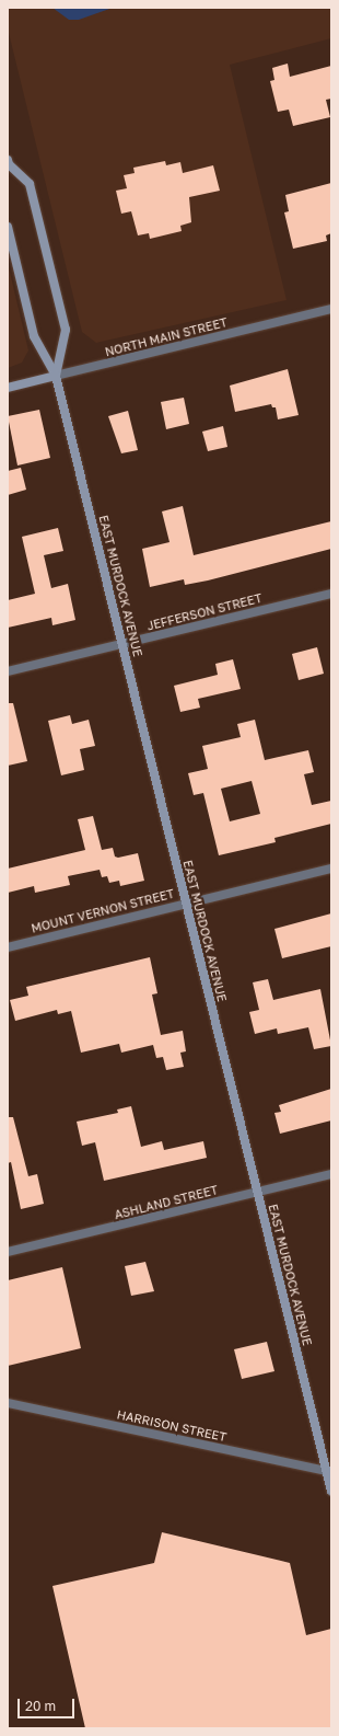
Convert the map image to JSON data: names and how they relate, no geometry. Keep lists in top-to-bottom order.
{
  "streets": {
    "main road": ["NORTH MAIN STREET", "EAST MURDOCK AVENUE"],
    "street": [
      "JEFFERSON STREET",
      "MOUNT VERNON STREET",
      "ASHLAND STREET",
      "HARRISON STREET"
    ]
  },
  "crossings": [
    ["NORTH MAIN STREET", "EAST MURDOCK AVENUE"],
    ["EAST MURDOCK AVENUE", "JEFFERSON STREET"],
    ["EAST MURDOCK AVENUE", "MOUNT VERNON STREET"],
    ["EAST MURDOCK AVENUE", "ASHLAND STREET"],
    ["EAST MURDOCK AVENUE", "HARRISON STREET"]
  ],
  "scale_bar": "20 m"
}
